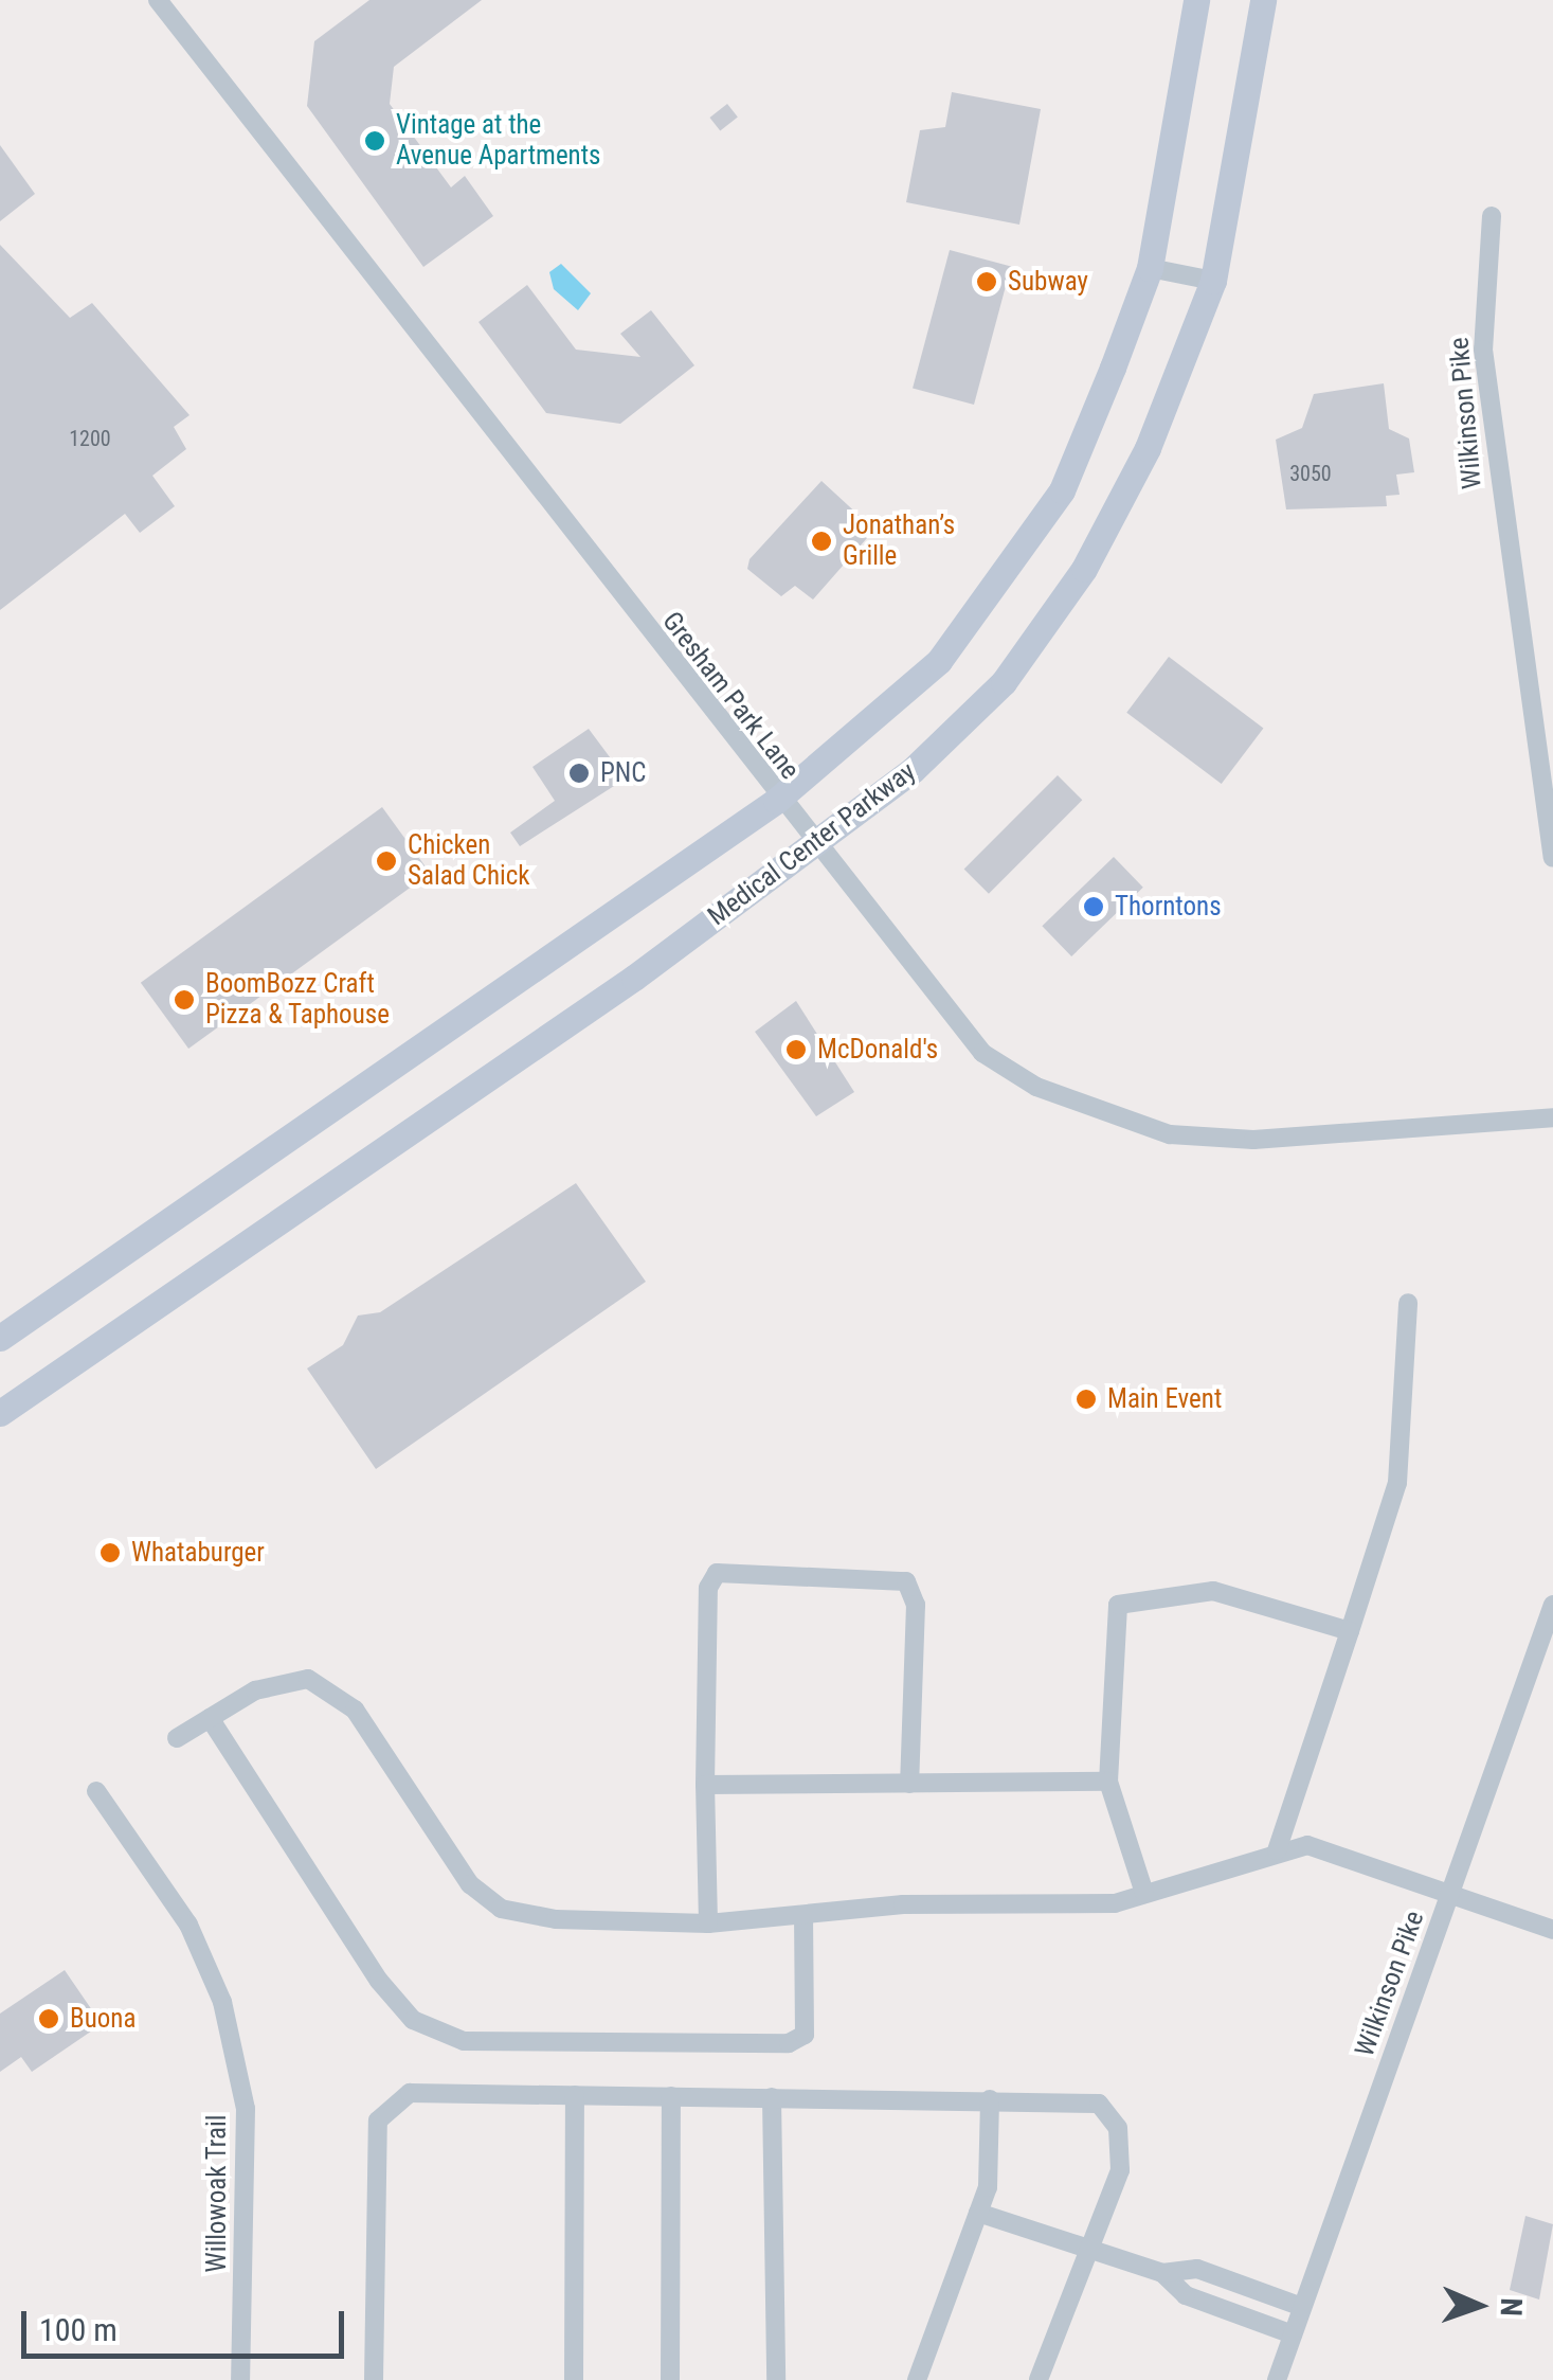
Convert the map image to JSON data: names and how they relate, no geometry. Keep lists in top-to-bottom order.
{
  "streets": {
    "main road": ["Medical Center Parkway"],
    "street": ["Wilkinson Pike", "Gresham Park Lane", "Willowoak Trail"]
  },
  "crossings": [
    ["Gresham Park Lane", "Medical Center Parkway"]
  ],
  "places": [
    "Vintage at the Avenue Apartments",
    "Subway",
    "Jonathan’s Grille",
    "PNC",
    "Chicken Salad Chick",
    "Thorntons",
    "BoomBozz Craft Pizza & Taphouse",
    "McDonald's",
    "Main Event",
    "Whataburger",
    "Buona"
  ],
  "house_numbers": ["1200", "3050"],
  "scale_bar": "100 m",
  "north": "right"
}
